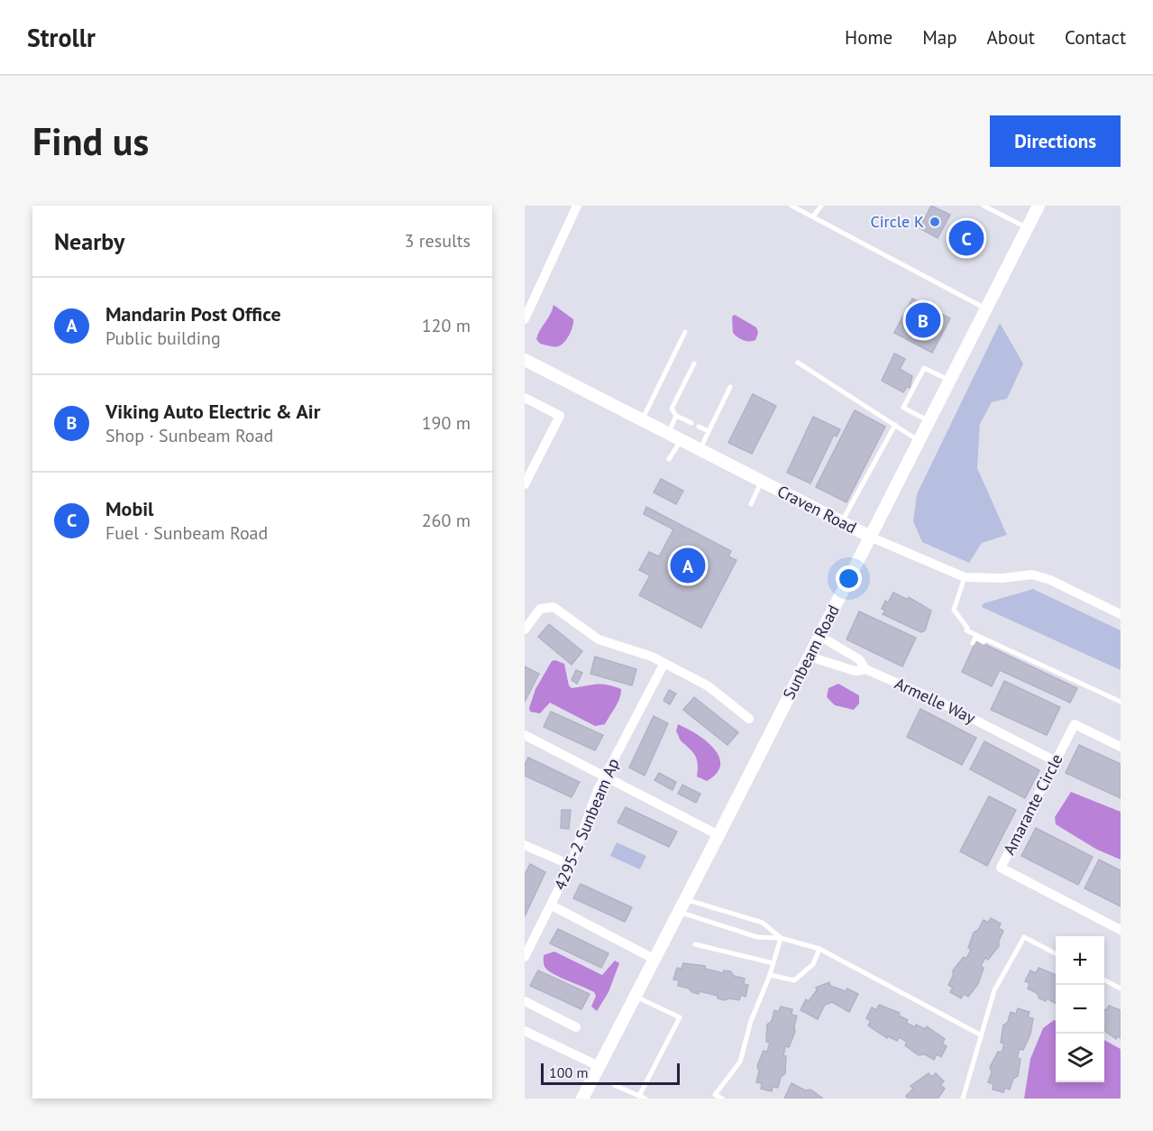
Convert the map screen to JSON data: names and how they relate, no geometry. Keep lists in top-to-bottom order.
{
  "streets": {
    "street": [
      "Craven Road",
      "Sunbeam Road",
      "Armelle Way",
      "Amarante Circle",
      "4295-2 Sunbeam Ap"
    ]
  },
  "crossings": [
    ["Craven Road", "Sunbeam Road"],
    ["Sunbeam Road", "Armelle Way"],
    ["Armelle Way", "Amarante Circle"]
  ],
  "places": ["Circle K"],
  "scale_bar": "100 m",
  "page": {
    "header": "Strollr",
    "nav": [
      "Home",
      "Map",
      "About",
      "Contact"
    ],
    "buttons": "Directions",
    "title": "Find us",
    "heading": ["Nearby", "3 results"],
    "pins": ["C", "B", "A"],
    "list": [
      {
        "mark": "A",
        "name": "Mandarin Post Office",
        "note": "Public building",
        "value": "120 m"
      },
      {
        "mark": "B",
        "name": "Viking Auto Electric & Air",
        "note": "Shop · Sunbeam Road",
        "value": "190 m"
      },
      {
        "mark": "C",
        "name": "Mobil",
        "note": "Fuel · Sunbeam Road",
        "value": "260 m"
      }
    ],
    "map_buttons": ["+", "−"],
    "scale": "100 m"
  }
}
